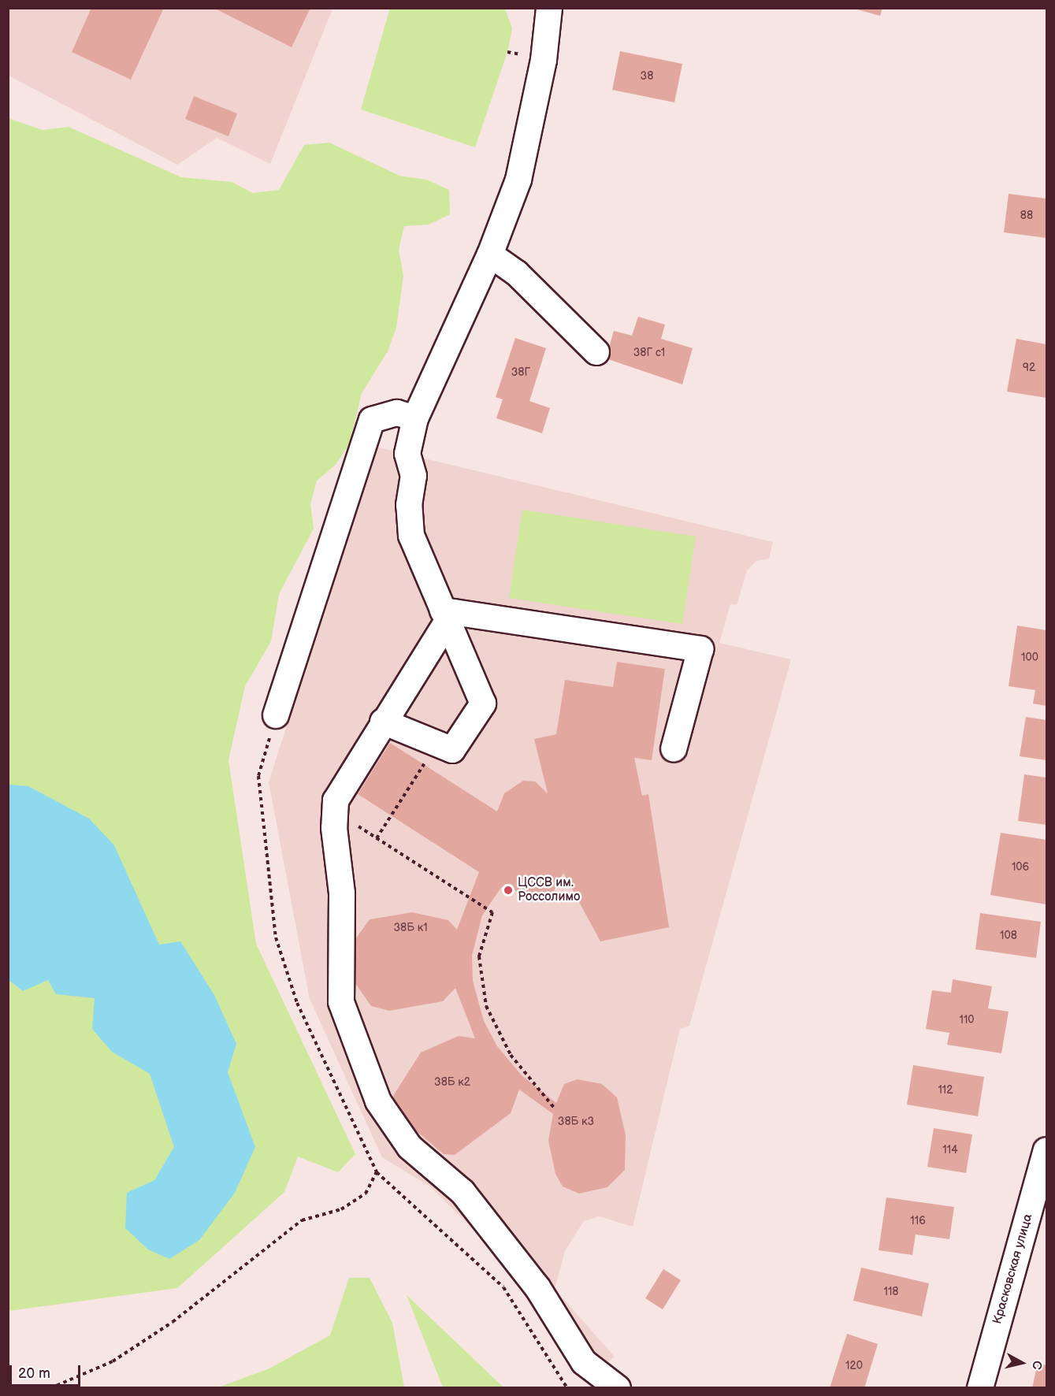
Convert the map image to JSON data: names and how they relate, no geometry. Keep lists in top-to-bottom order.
{
  "streets": {
    "street": ["Красковская улица"]
  },
  "places": ["ЦССВ им. Россолимо"],
  "house_numbers": [
    "38",
    "88",
    "38Г с1",
    "92",
    "38Г",
    "100",
    "106",
    "38Б к1",
    "108",
    "110",
    "38Б к2",
    "112",
    "38Б к3",
    "114",
    "116",
    "118",
    "120"
  ],
  "scale_bar": "20 m",
  "north": "right"
}
